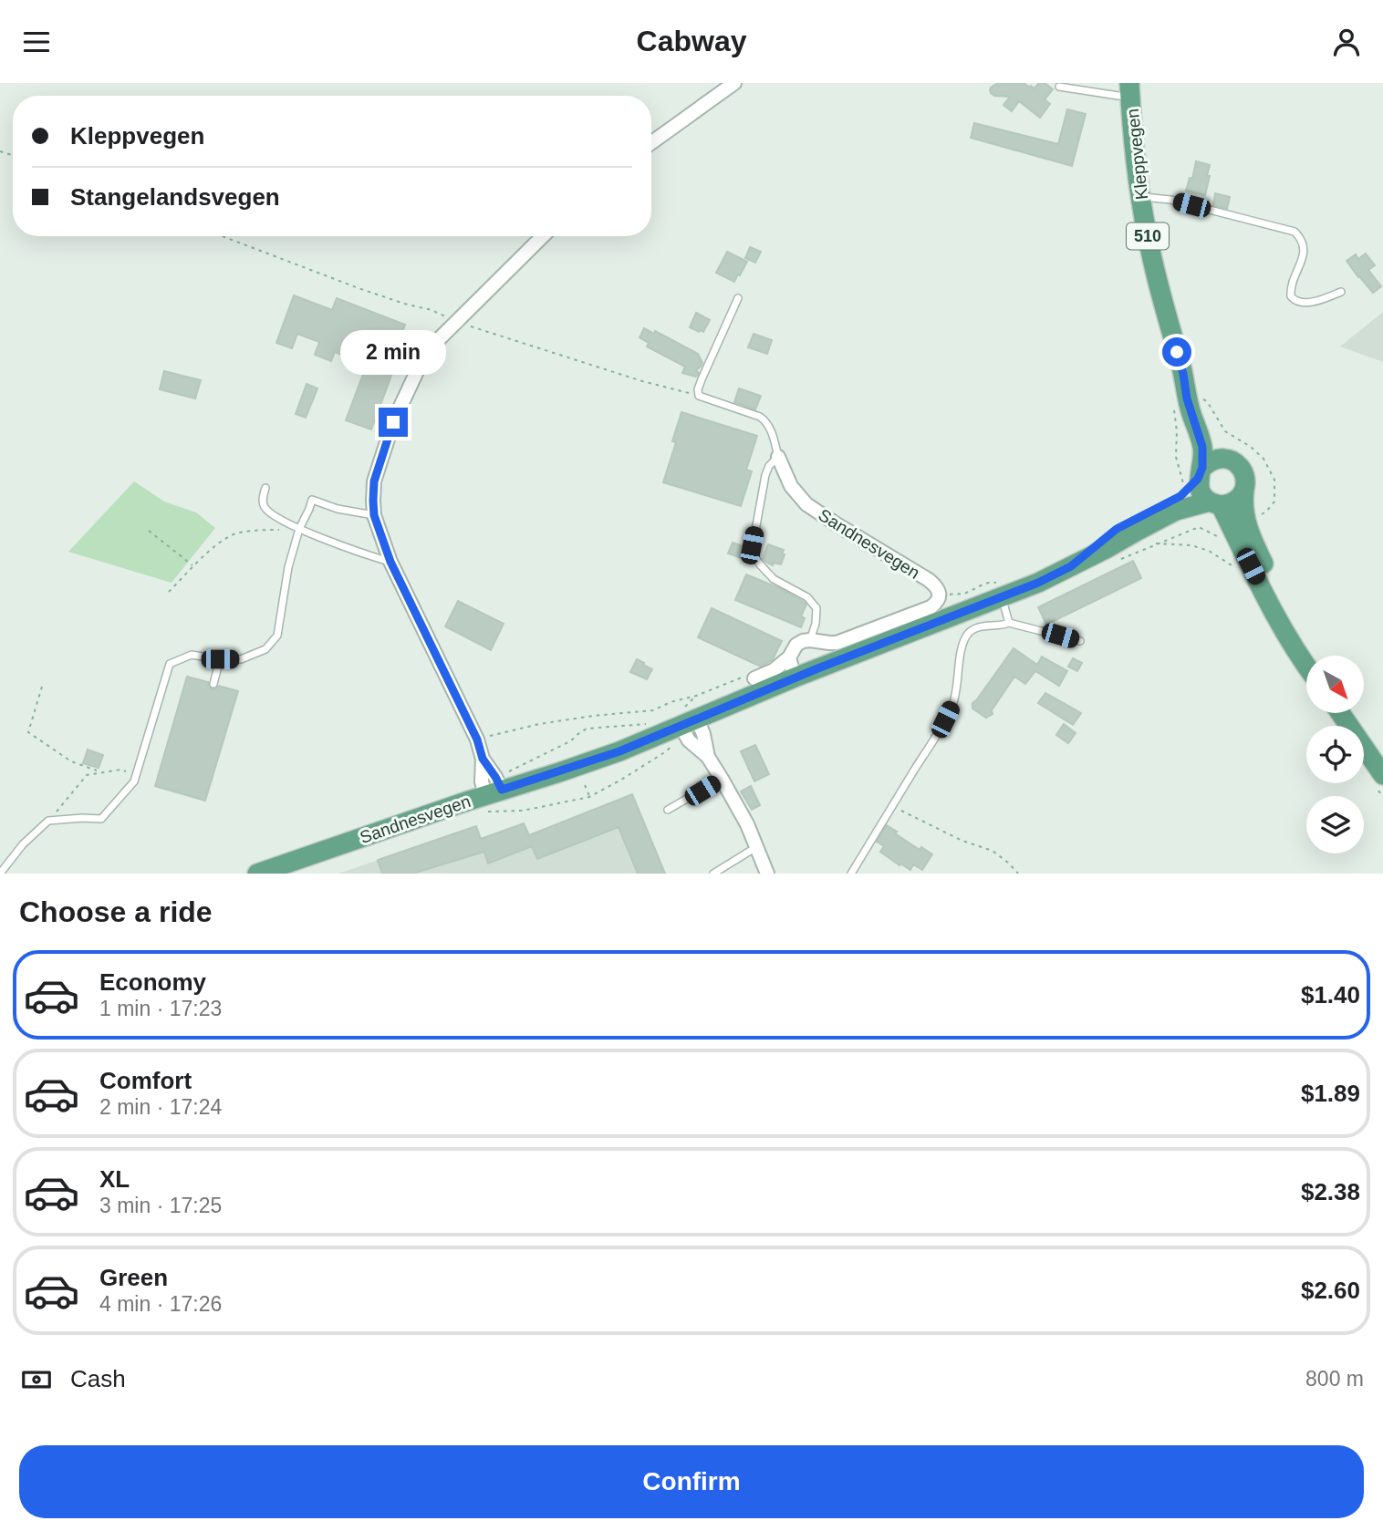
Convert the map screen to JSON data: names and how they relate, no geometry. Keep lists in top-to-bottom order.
{
  "streets": {
    "main road": ["Kleppvegen", "510", "Sandnesvegen"]
  },
  "crossings": [
    ["Kleppvegen", "Sandnesvegen"]
  ],
  "north": "bottom right",
  "page": {
    "header": "Cabway",
    "banner": ["Kleppvegen", "Stangelandsvegen"],
    "bubble": "2 min",
    "heading": "Choose a ride",
    "list": [
      {
        "name": "Economy",
        "note": "1 min · 17:23",
        "value": "$1.40"
      },
      {
        "name": "Comfort",
        "note": "2 min · 17:24",
        "value": "$1.89"
      },
      {
        "name": "XL",
        "note": "3 min · 17:25",
        "value": "$2.38"
      },
      {
        "name": "Green",
        "note": "4 min · 17:26",
        "value": "$2.60"
      }
    ],
    "pay": ["Cash", "800 m"],
    "buttons": "Confirm"
  }
}
